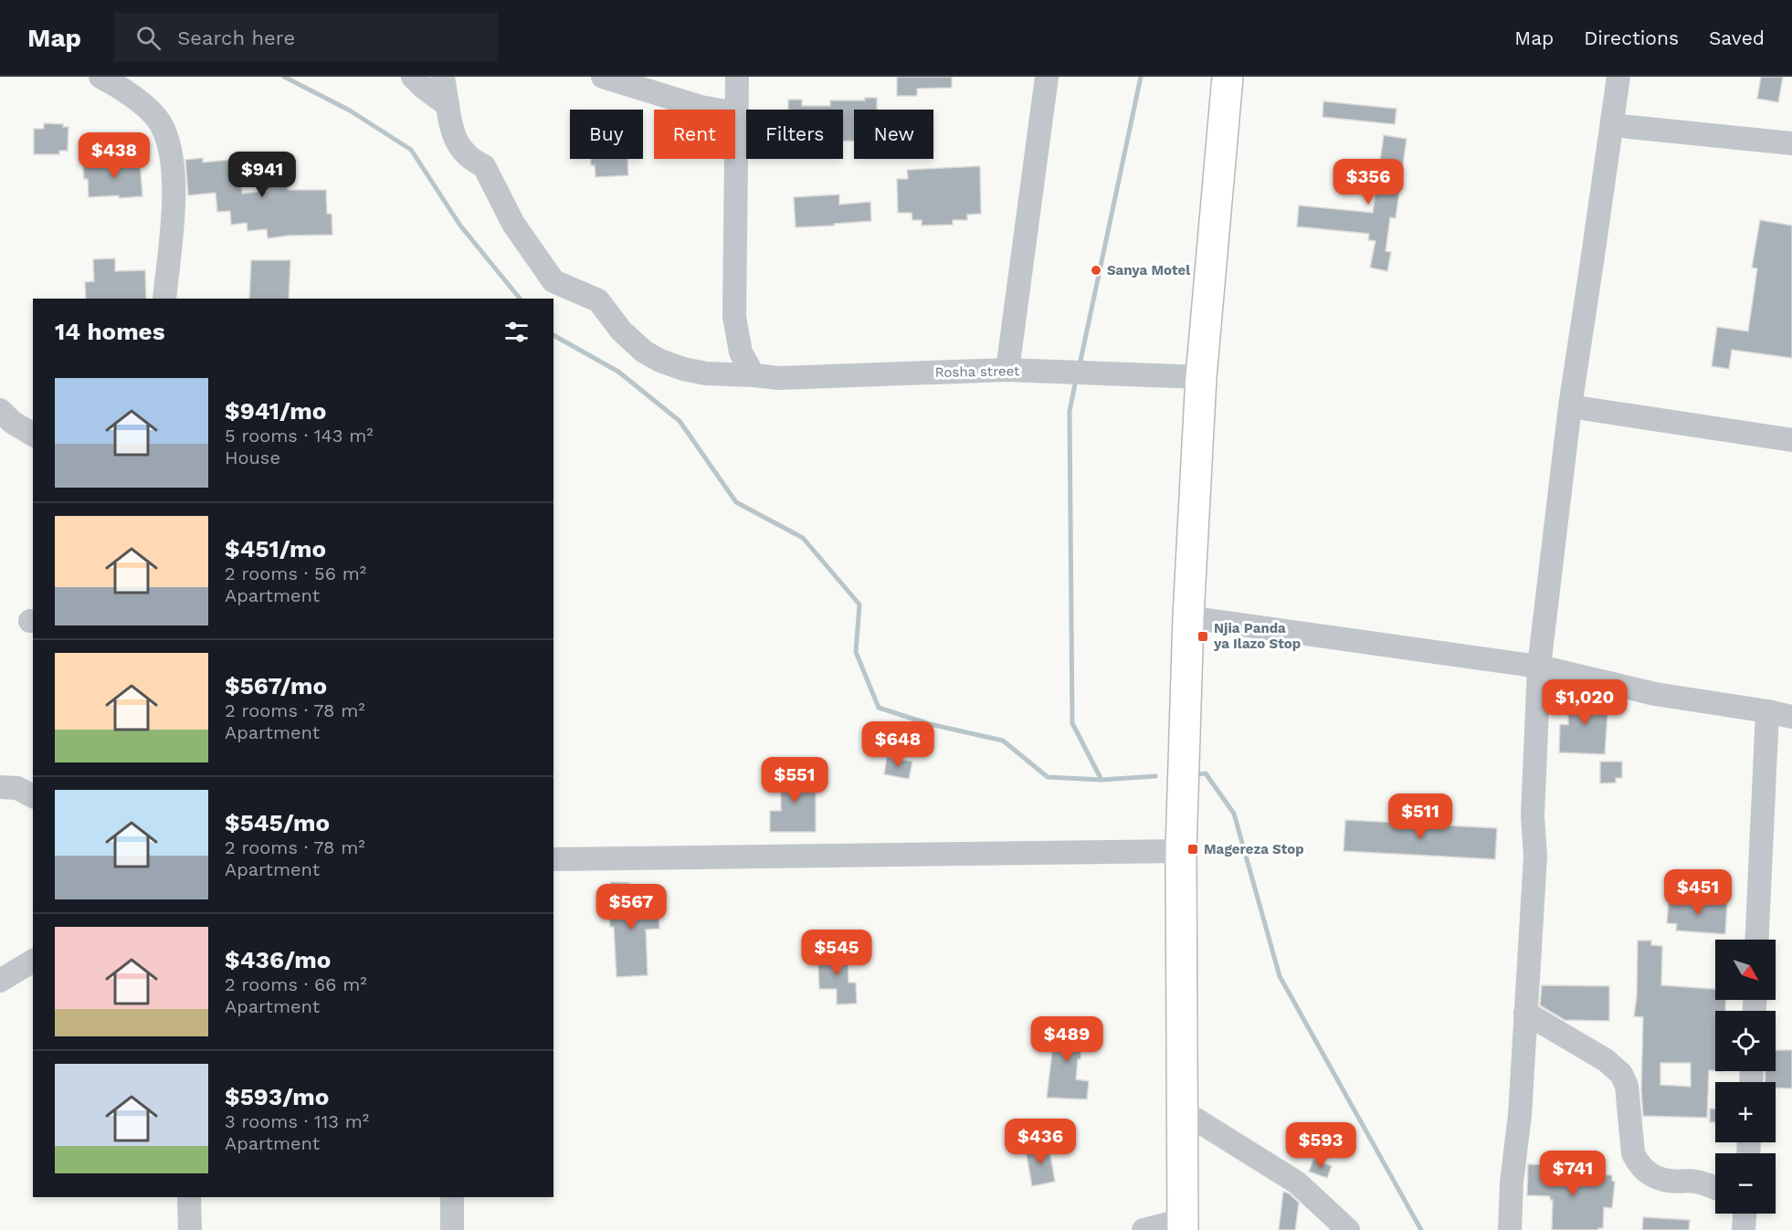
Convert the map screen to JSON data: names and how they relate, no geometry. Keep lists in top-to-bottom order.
{
  "streets": {
    "street": ["Rosha street"]
  },
  "places": {
    "other": ["Sanya Motel"],
    "transit": ["Njia Panda ya Ilazo Stop", "Magereza Stop"]
  },
  "north": "bottom right",
  "page": {
    "header": "Map",
    "search": "Search here",
    "nav": ["Map", "Directions", "Saved"],
    "chip": [
      "Buy",
      "Rent",
      "Filters",
      "New"
    ],
    "price": [
      "$438",
      "$941",
      "$356",
      "$1,020",
      "$648",
      "$551",
      "$511",
      "$451",
      "$567",
      "$545",
      "$489",
      "$436",
      "$593",
      "$741"
    ],
    "heading": "14 homes",
    "list": [
      {
        "name": "$941/mo",
        "note": "5 rooms · 143 m² · House"
      },
      {
        "name": "$451/mo",
        "note": "2 rooms · 56 m² · Apartment"
      },
      {
        "name": "$567/mo",
        "note": "2 rooms · 78 m² · Apartment"
      },
      {
        "name": "$545/mo",
        "note": "2 rooms · 78 m² · Apartment"
      },
      {
        "name": "$436/mo",
        "note": "2 rooms · 66 m² · Apartment"
      },
      {
        "name": "$593/mo",
        "note": "3 rooms · 113 m² · Apartment"
      }
    ],
    "map_buttons": ["+", "−"]
  }
}
